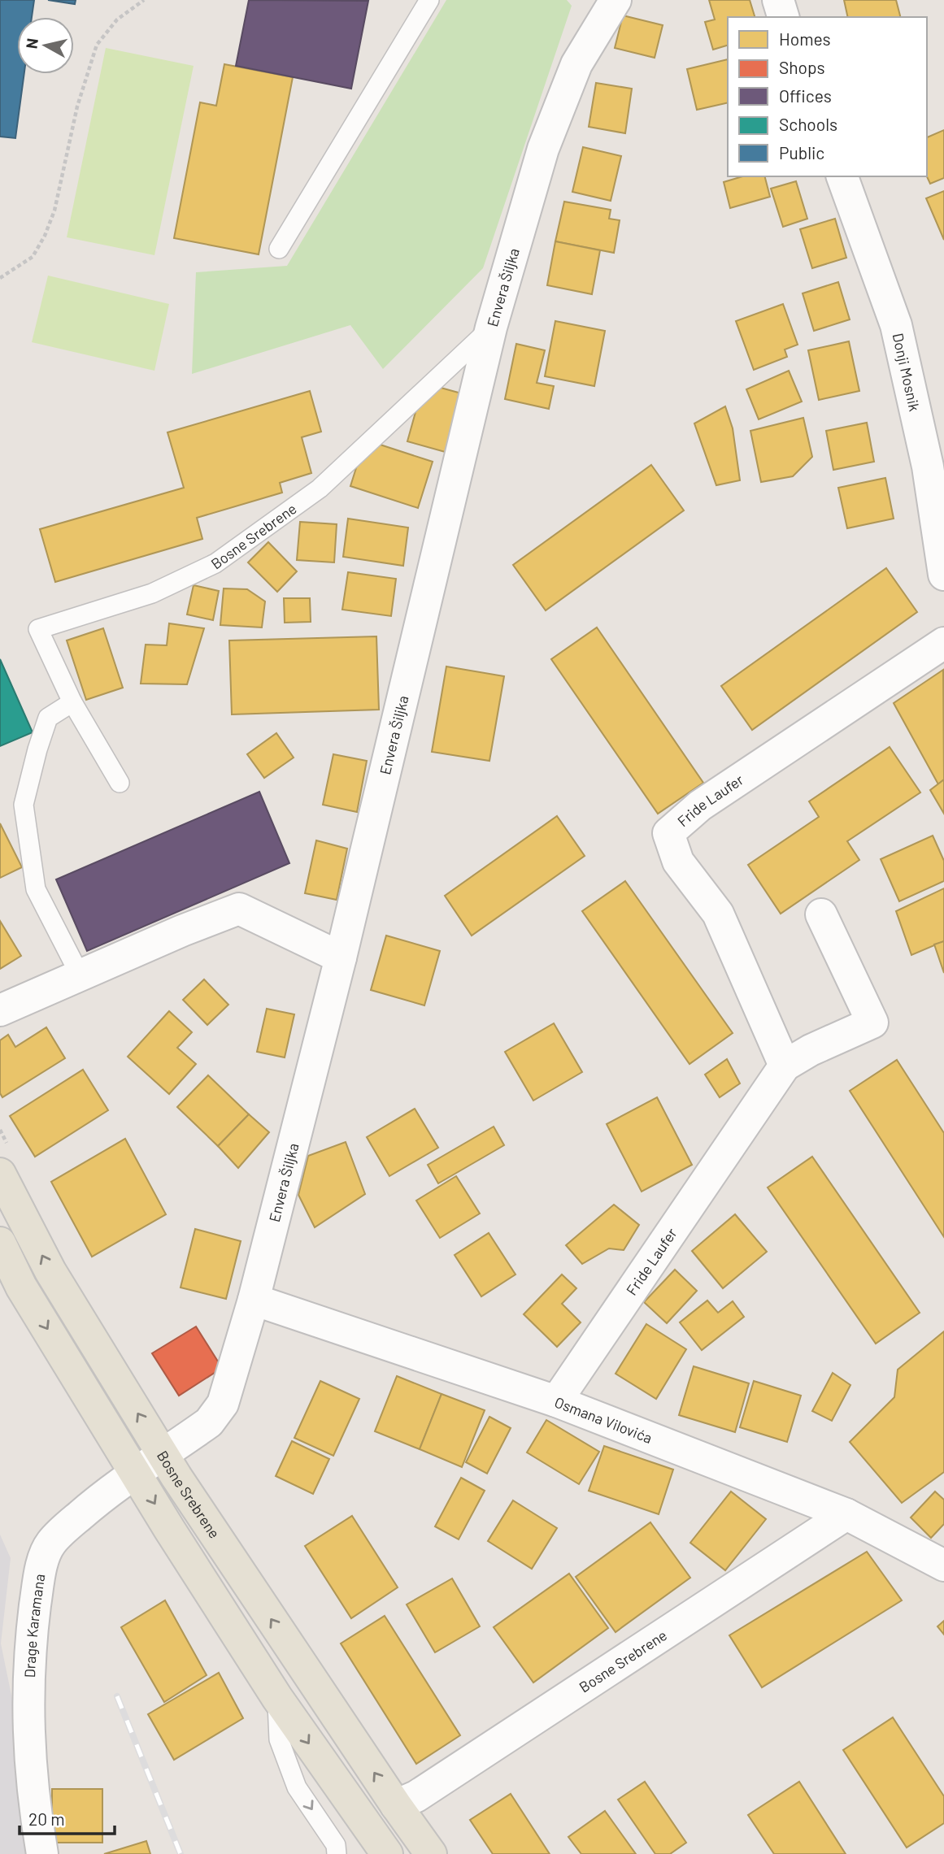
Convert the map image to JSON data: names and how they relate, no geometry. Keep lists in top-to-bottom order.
{
  "streets": {
    "main road": ["Bosne Srebrene"],
    "street": [
      "Envera Šiljka",
      "Donji Mosnik",
      "Fride Laufer",
      "Osmana Vilovića",
      "Drage Karamana"
    ]
  },
  "crossings": [
    ["Envera Šiljka", "Bosne Srebrene"],
    ["Envera Šiljka", "Osmana Vilovića"],
    ["Envera Šiljka", "Drage Karamana"],
    ["Bosne Srebrene", "Osmana Vilovića"],
    ["Bosne Srebrene", "Drage Karamana"],
    ["Fride Laufer", "Osmana Vilovića"]
  ],
  "one_way": ["Bosne Srebrene"],
  "legend": [
    "Homes",
    "Shops",
    "Offices",
    "Schools",
    "Public"
  ],
  "scale_bar": "20 m",
  "north": "left"
}
